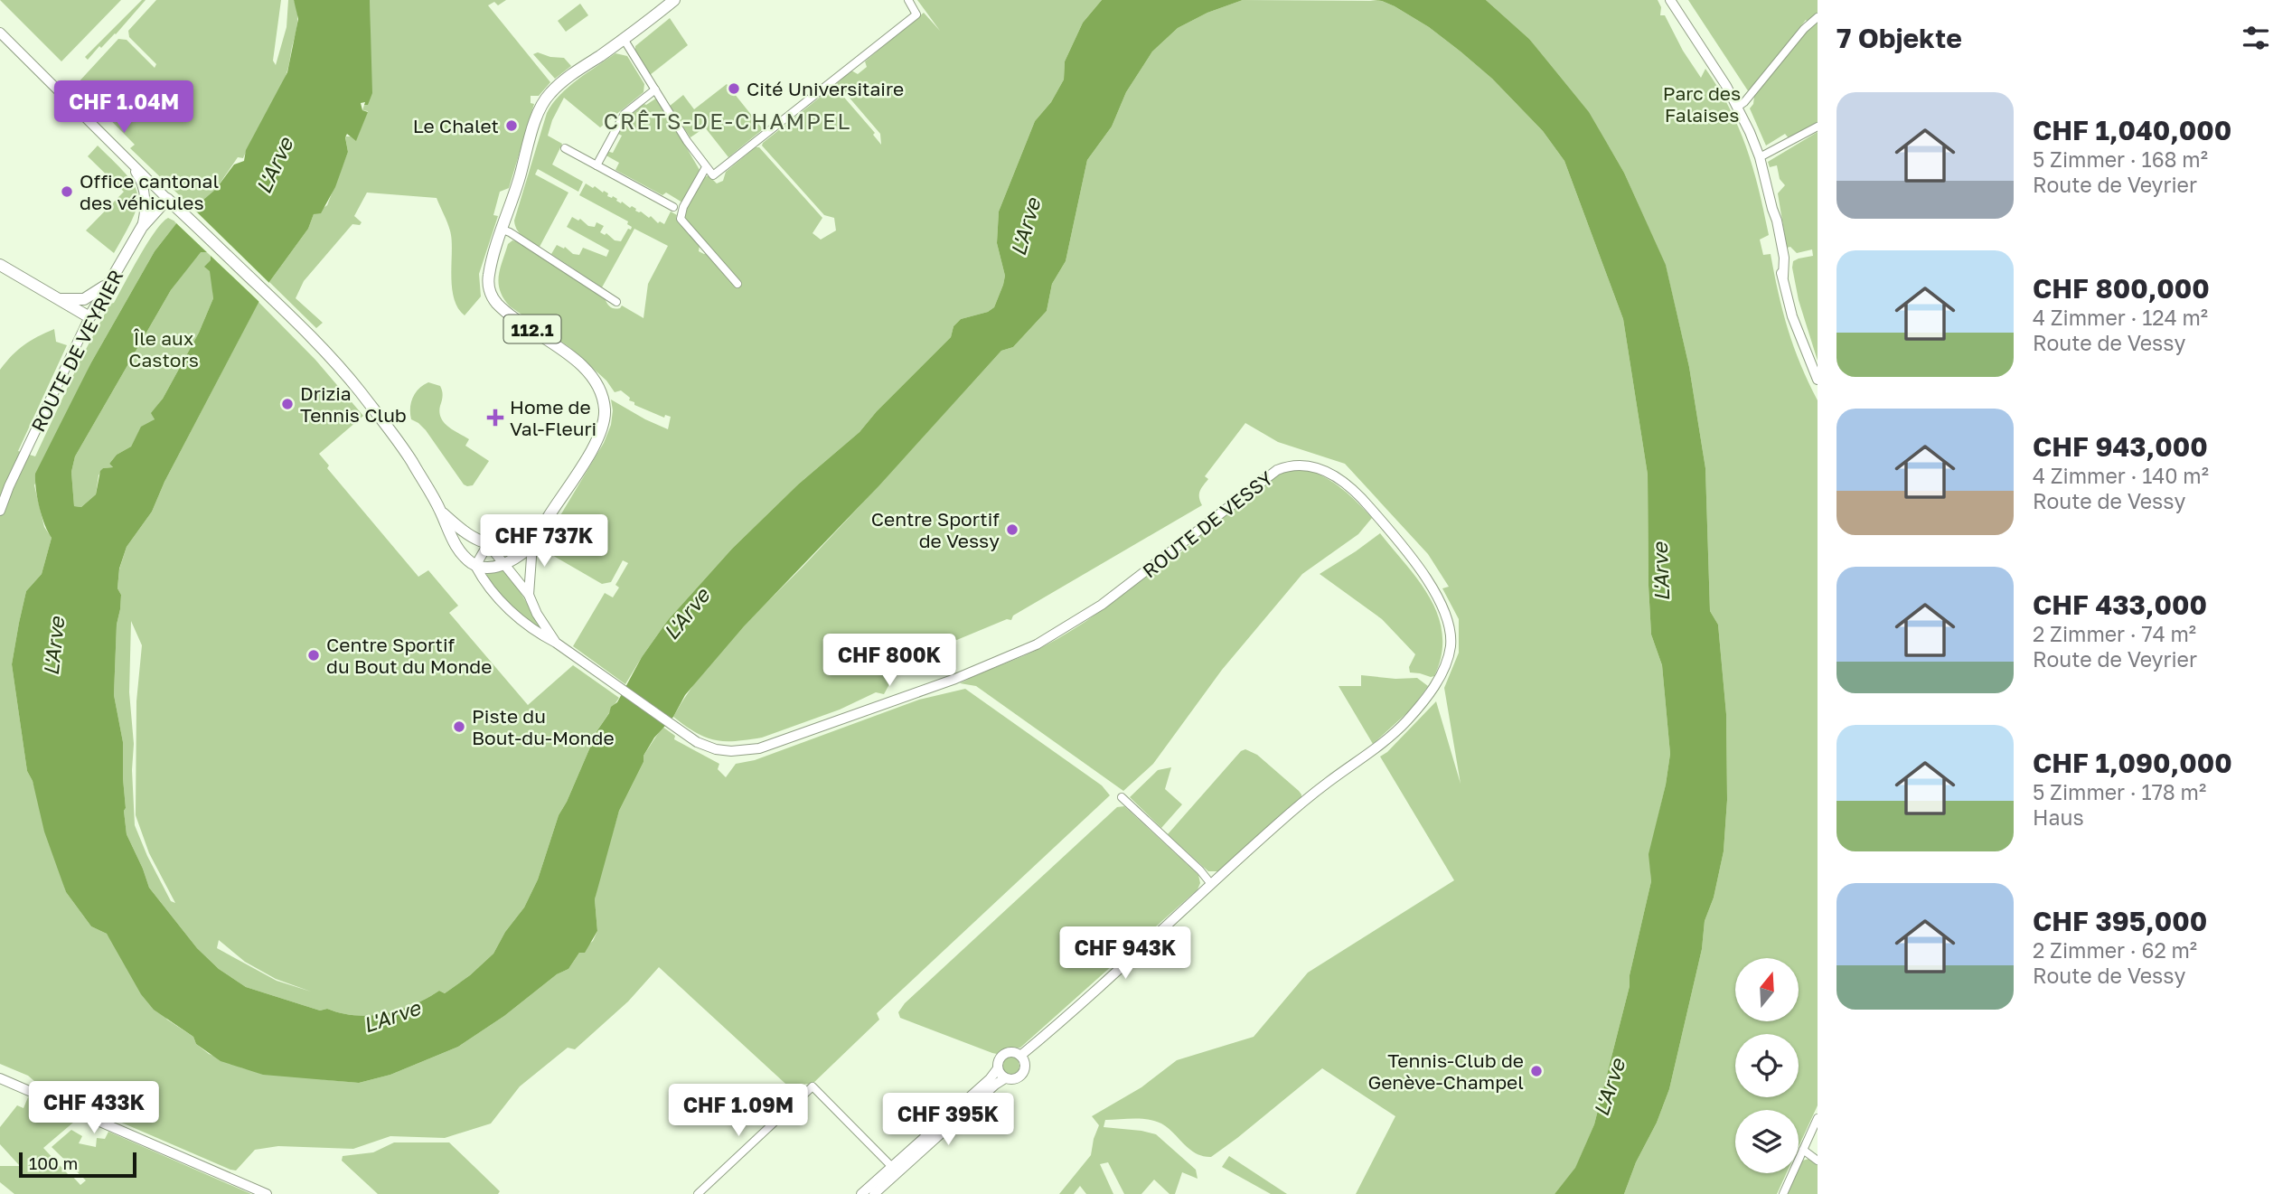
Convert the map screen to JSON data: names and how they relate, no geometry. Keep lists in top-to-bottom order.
{
  "streets": {
    "main road": ["112.1", "ROUTE DE VEYRIER"],
    "street": ["ROUTE DE VESSY"]
  },
  "districts": ["CRÊTS-DE-CHAMPEL"],
  "water": ["L'Arve"],
  "parks": ["Parc des Falaises", "Île aux Castors"],
  "places": {
    "other": [
      "Cité Universitaire",
      "Le Chalet",
      "Office cantonal des véhicules",
      "Drizia Tennis Club",
      "Centre Sportif de Vessy",
      "Centre Sportif du Bout du Monde",
      "Piste du Bout-du-Monde",
      "Tennis-Club de Genève-Champel"
    ],
    "health": ["Home de Val-Fleuri"]
  },
  "scale_bar": "100 m",
  "north": "top",
  "page": {
    "heading": "7 Objekte",
    "list": [
      {
        "name": "CHF 1,040,000",
        "note": "5 Zimmer · 168 m² · Route de Veyrier"
      },
      {
        "name": "CHF 800,000",
        "note": "4 Zimmer · 124 m² · Route de Vessy"
      },
      {
        "name": "CHF 943,000",
        "note": "4 Zimmer · 140 m² · Route de Vessy"
      },
      {
        "name": "CHF 433,000",
        "note": "2 Zimmer · 74 m² · Route de Veyrier"
      },
      {
        "name": "CHF 1,090,000",
        "note": "5 Zimmer · 178 m² · Haus"
      },
      {
        "name": "CHF 395,000",
        "note": "2 Zimmer · 62 m² · Route de Vessy"
      }
    ],
    "price": [
      "CHF 1.04M",
      "CHF 737K",
      "CHF 800K",
      "CHF 943K",
      "CHF 433K",
      "CHF 1.09M",
      "CHF 395K"
    ],
    "scale": "100 m"
  }
}
